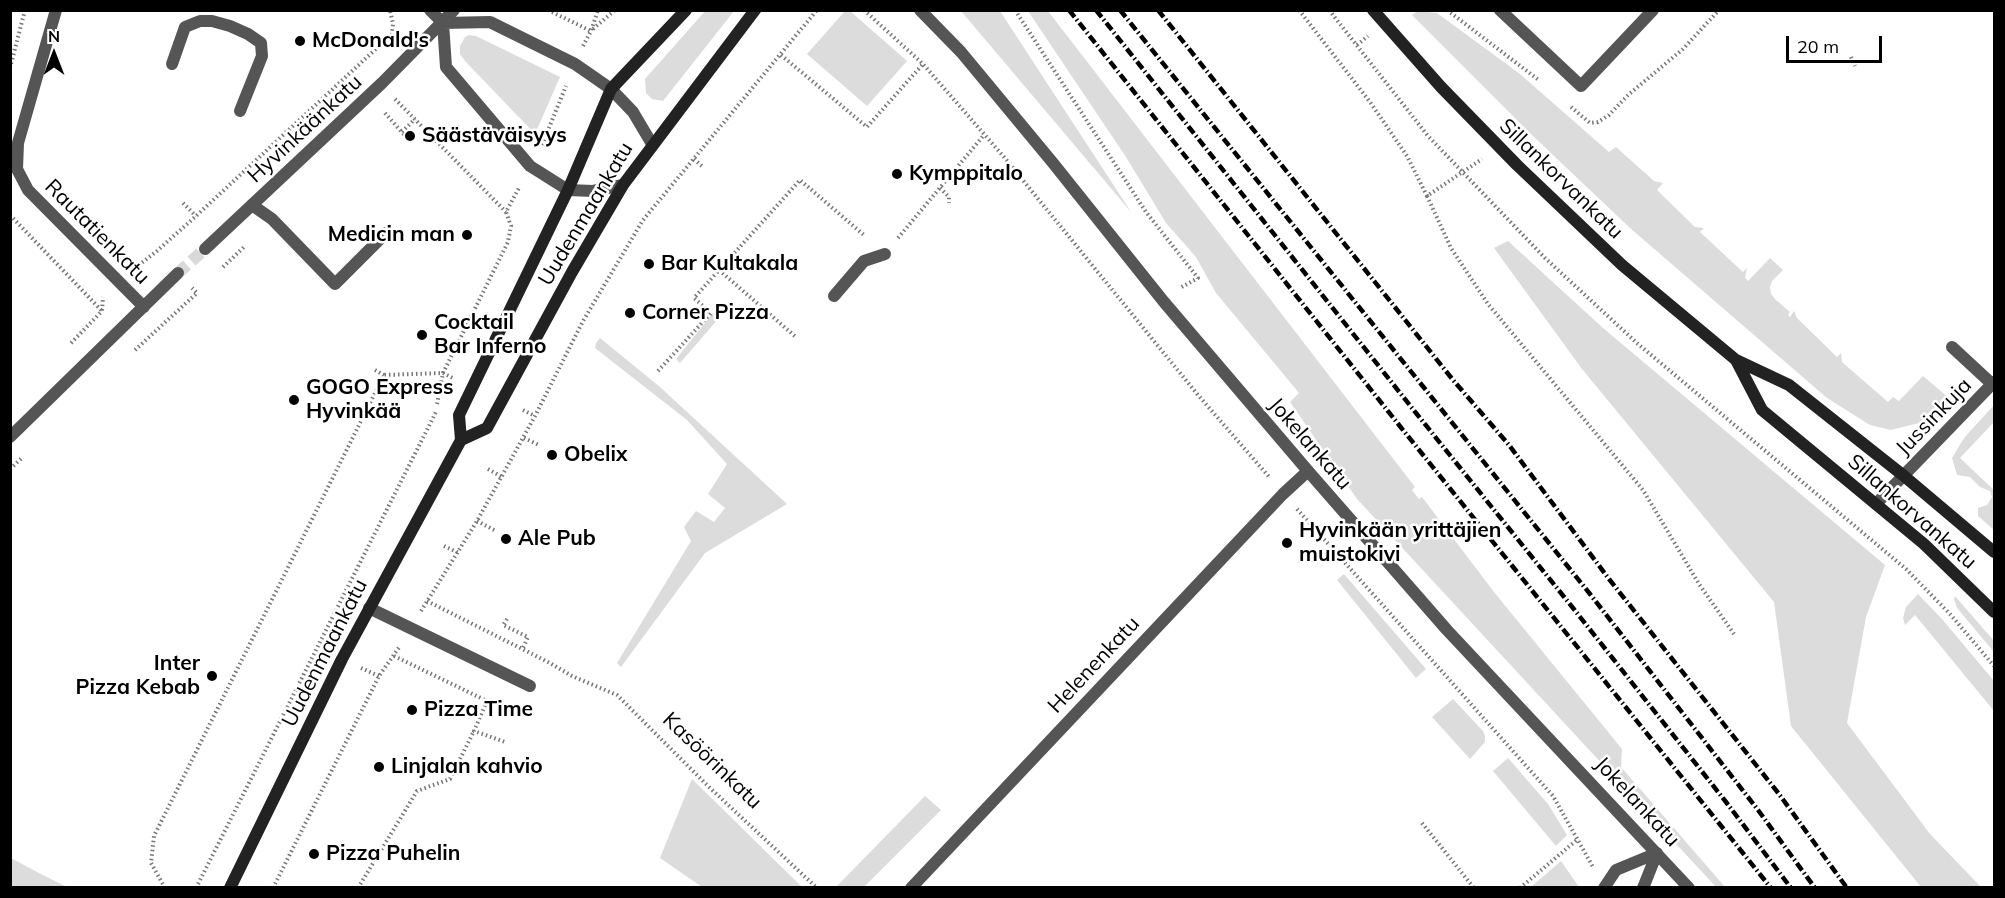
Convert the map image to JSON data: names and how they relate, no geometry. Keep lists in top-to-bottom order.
{
  "streets": {
    "main road": ["Sillankorvankatu", "Uudenmaankatu"],
    "street": [
      "Hyvinkäänkatu",
      "Rautatienkatu",
      "Jussinkuja",
      "Jokelankatu",
      "Helenenkatu"
    ],
    "path": ["Kasöörinkatu"]
  },
  "crossings": [
    ["Sillankorvankatu", "Jussinkuja"],
    ["Jokelankatu", "Helenenkatu"]
  ],
  "places": [
    "McDonald's",
    "Säästäväisyys",
    "Kymppitalo",
    "Medicin man",
    "Bar Kultakala",
    "Corner Pizza",
    "Cocktail Bar Inferno",
    "GOGO Express Hyvinkää",
    "Obelix",
    "Ale Pub",
    "Hyvinkään yrittäjien muistokivi",
    "Inter Pizza Kebab",
    "Pizza Time",
    "Linjalan kahvio",
    "Pizza Puhelin"
  ],
  "scale_bar": "20 m",
  "north": "top"
}
